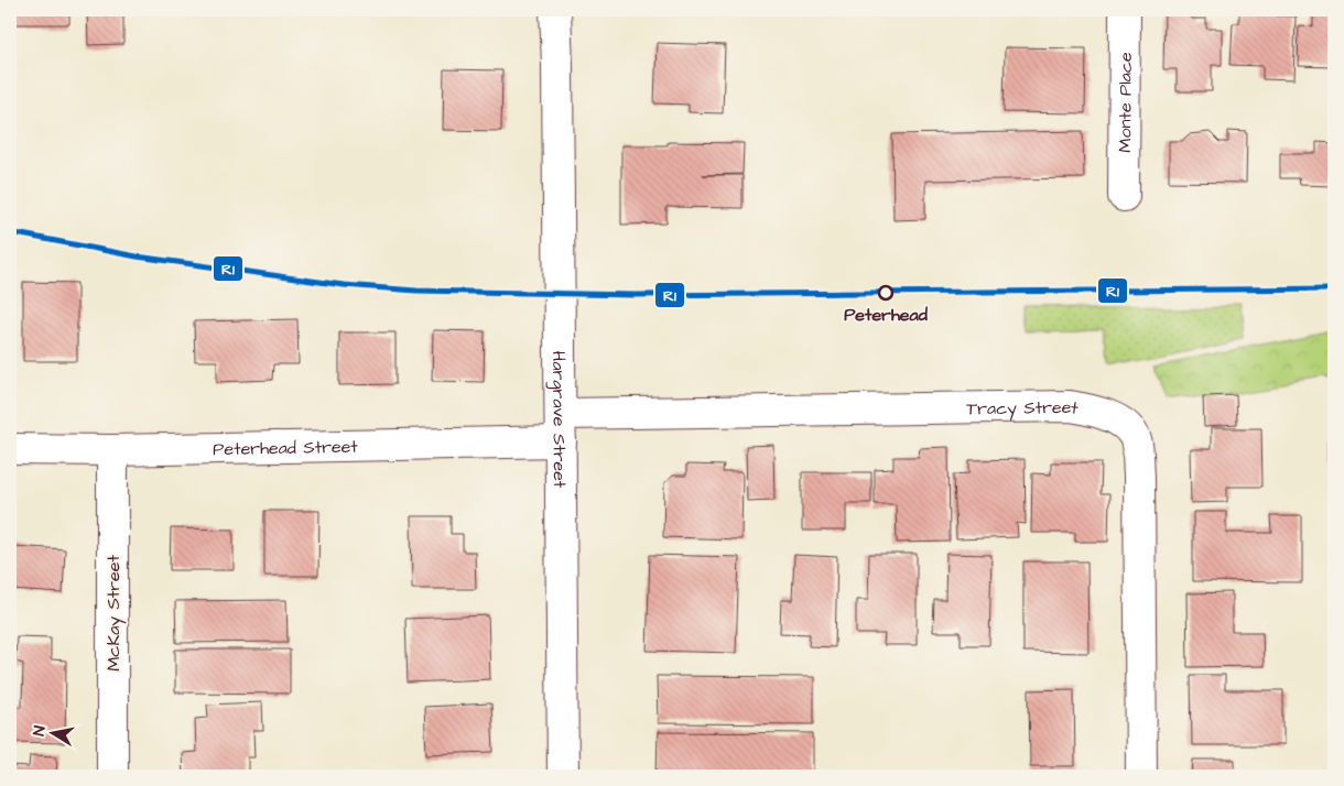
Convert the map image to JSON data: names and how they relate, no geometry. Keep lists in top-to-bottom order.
{
  "streets": {
    "street": [
      "Monte Place",
      "Tracy Street",
      "Hargrave Street",
      "Peterhead Street",
      "McKay Street"
    ]
  },
  "crossings": [
    ["Tracy Street", "Hargrave Street"],
    ["Tracy Street", "Peterhead Street"],
    ["Hargrave Street", "Peterhead Street"],
    ["Peterhead Street", "McKay Street"]
  ],
  "places": ["Peterhead"],
  "lines": ["transit line R1"],
  "north": "left"
}
